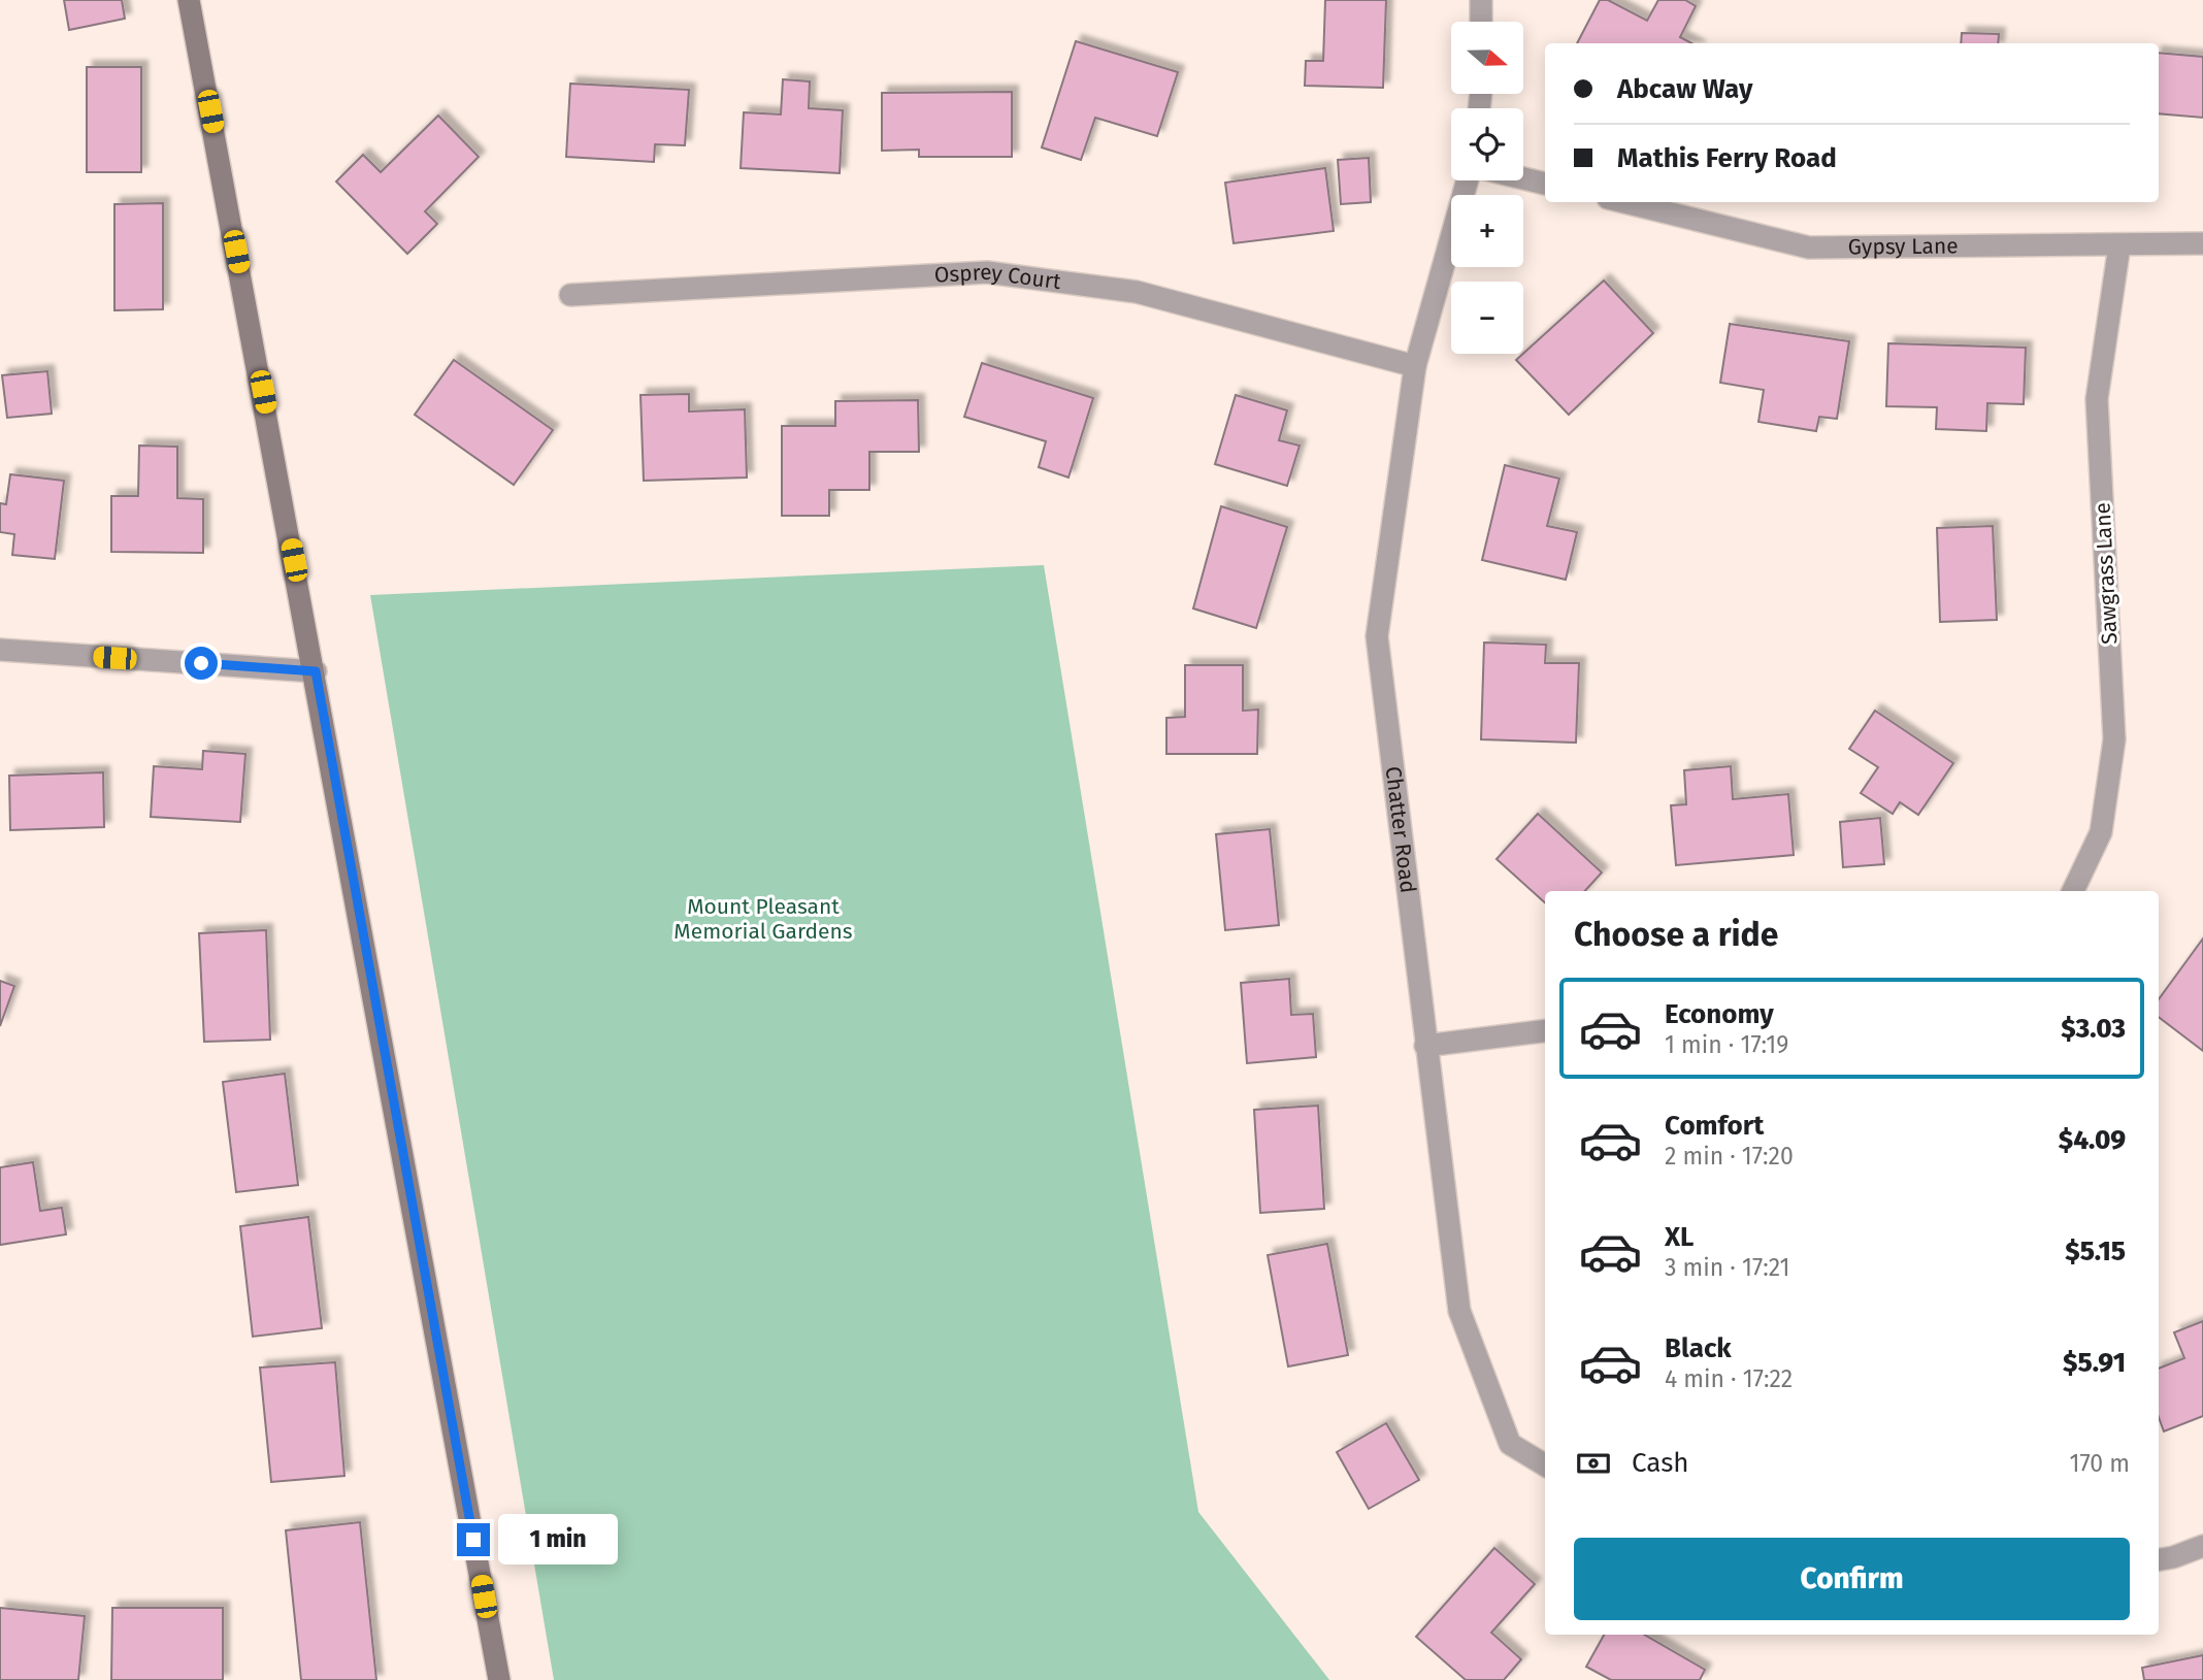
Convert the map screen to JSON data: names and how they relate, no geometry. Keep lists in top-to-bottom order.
{
  "streets": {
    "street": [
      "Gypsy Lane",
      "Osprey Court",
      "Sawgrass Lane",
      "Chatter Road"
    ]
  },
  "crossings": [
    ["Gypsy Lane", "Sawgrass Lane"],
    ["Osprey Court", "Chatter Road"]
  ],
  "parks": ["Mount Pleasant Memorial Gardens"],
  "north": "right",
  "page": {
    "map_buttons": ["+", "−"],
    "banner": ["Abcaw Way", "Mathis Ferry Road"],
    "heading": "Choose a ride",
    "list": [
      {
        "name": "Economy",
        "note": "1 min · 17:19",
        "value": "$3.03"
      },
      {
        "name": "Comfort",
        "note": "2 min · 17:20",
        "value": "$4.09"
      },
      {
        "name": "XL",
        "note": "3 min · 17:21",
        "value": "$5.15"
      },
      {
        "name": "Black",
        "note": "4 min · 17:22",
        "value": "$5.91"
      }
    ],
    "pay": ["Cash", "170 m"],
    "bubble": "1 min",
    "buttons": "Confirm"
  }
}
